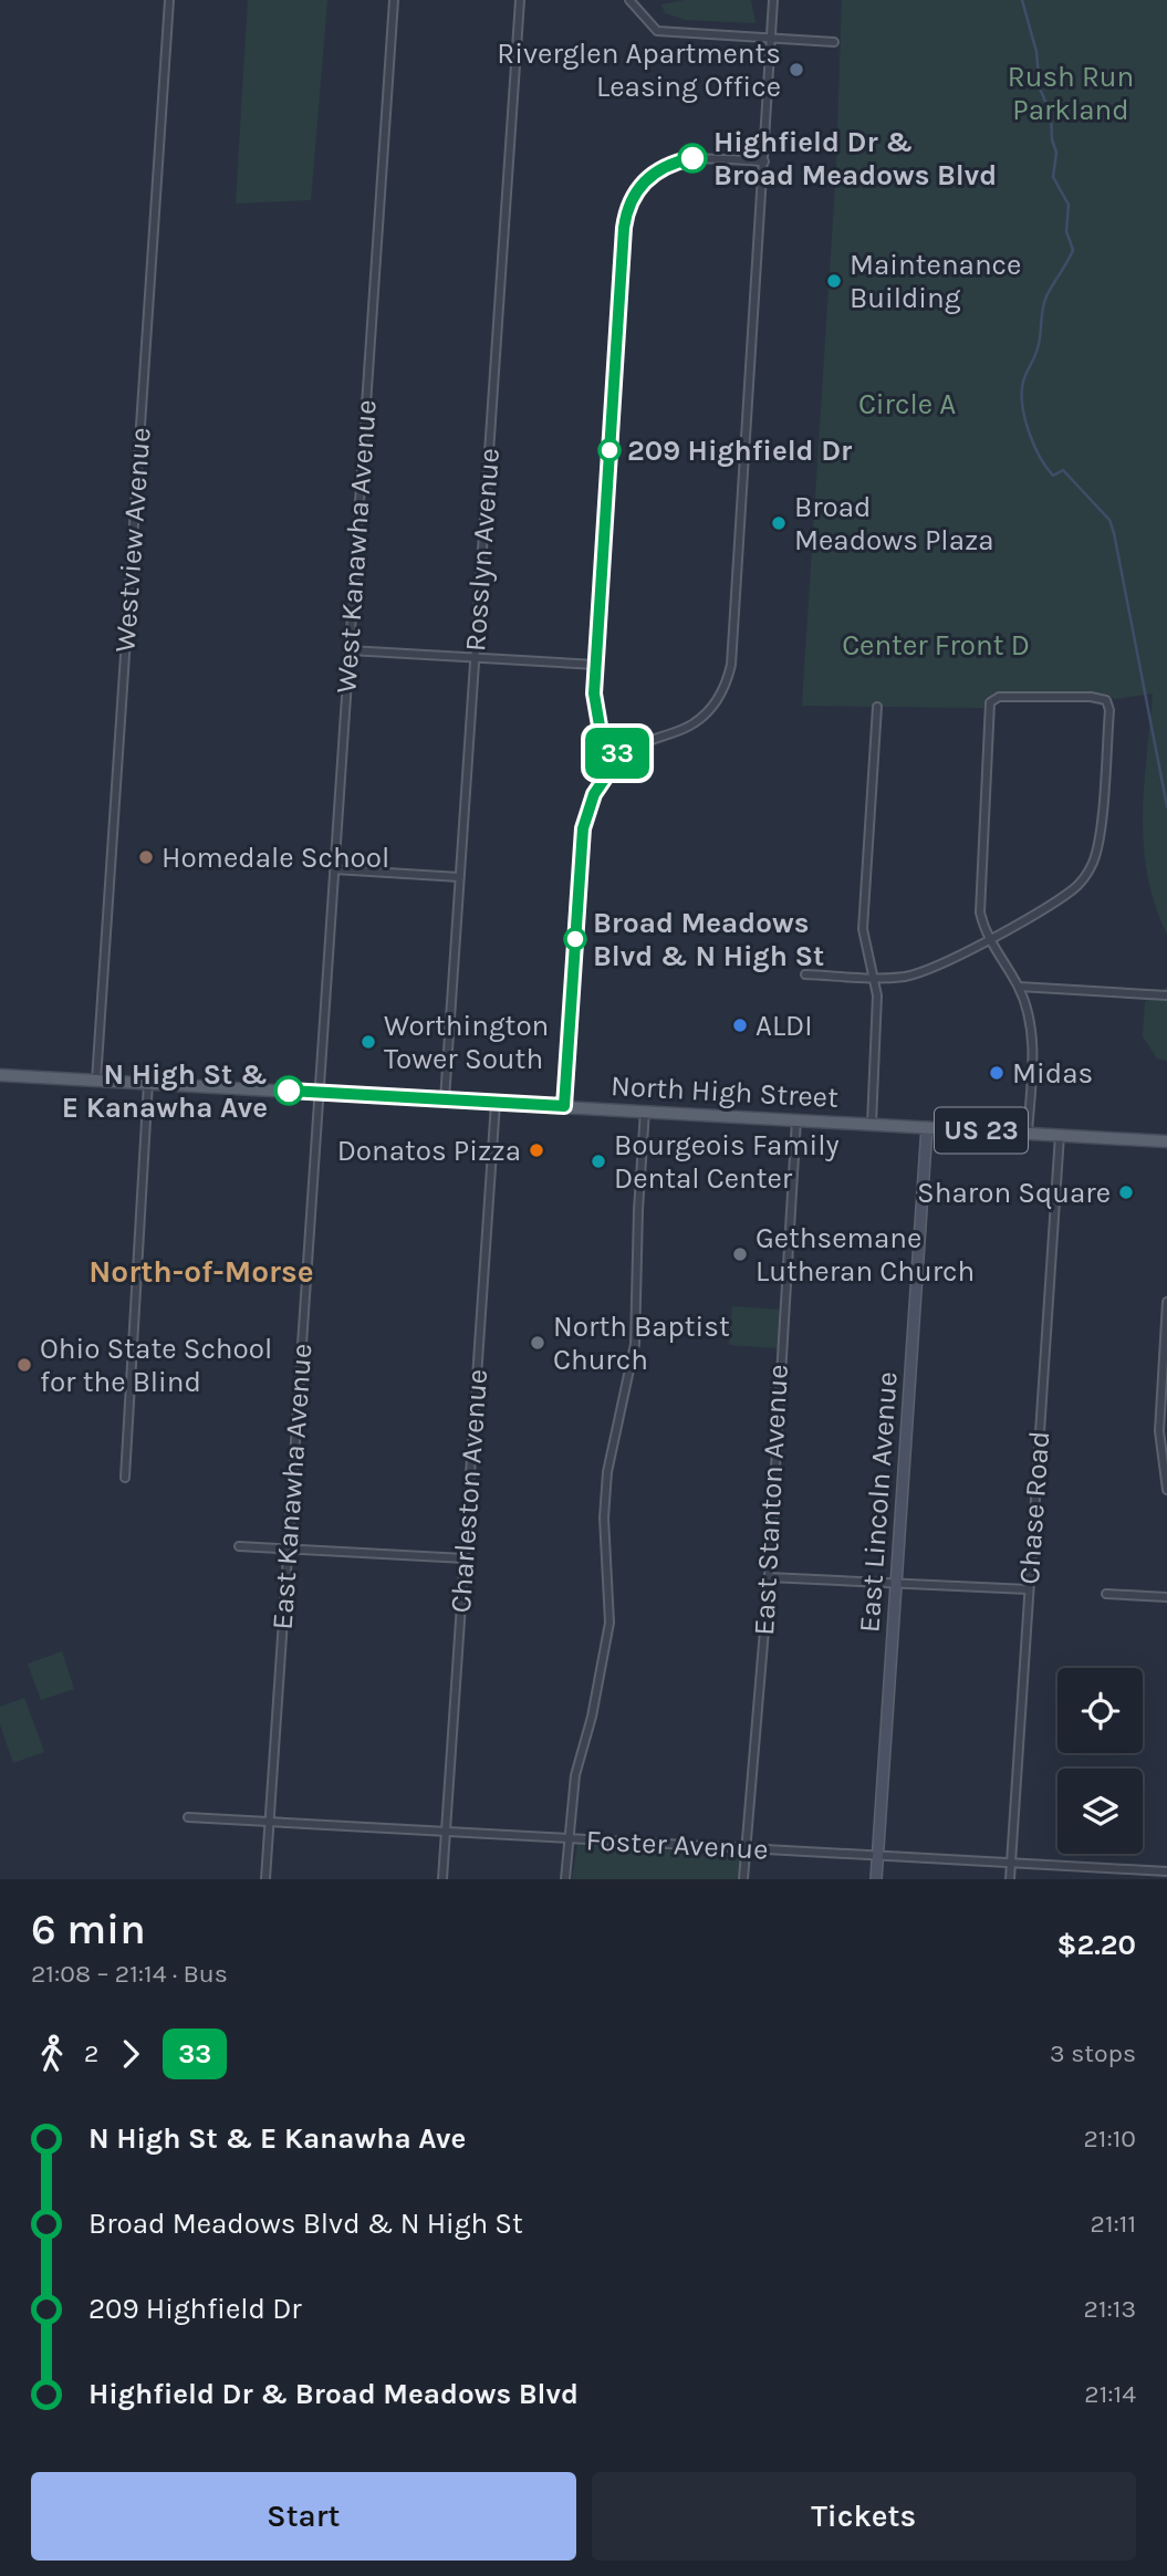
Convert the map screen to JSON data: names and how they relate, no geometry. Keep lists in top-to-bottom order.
{
  "streets": {
    "main road": ["North High Street", "US 23", "East Lincoln Avenue"],
    "street": [
      "Westview Avenue",
      "West Kanawha Avenue",
      "Rosslyn Avenue",
      "East Kanawha Avenue",
      "Charleston Avenue",
      "East Stanton Avenue",
      "Chase Road",
      "Foster Avenue"
    ]
  },
  "crossings": [
    ["Westview Avenue", "North High Street"],
    ["West Kanawha Avenue", "North High Street"],
    ["West Kanawha Avenue", "East Kanawha Avenue"],
    ["Rosslyn Avenue", "North High Street"],
    ["North High Street", "East Kanawha Avenue"],
    ["North High Street", "Charleston Avenue"],
    ["North High Street", "East Stanton Avenue"],
    ["North High Street", "East Lincoln Avenue"],
    ["North High Street", "Chase Road"],
    ["East Kanawha Avenue", "Foster Avenue"],
    ["Charleston Avenue", "Foster Avenue"],
    ["East Stanton Avenue", "Foster Avenue"],
    ["East Lincoln Avenue", "Foster Avenue"],
    ["Chase Road", "Foster Avenue"]
  ],
  "districts": ["North-of-Morse"],
  "parks": ["Rush Run Parkland", "Circle A", "Center Front D"],
  "places": [
    "Riverglen Apartments Leasing Office",
    "Highfield Dr & Broad Meadows Blvd",
    "Maintenance Building",
    "209 Highfield Dr",
    "Broad Meadows Plaza",
    "Homedale School",
    "Broad Meadows Blvd & N High St",
    "ALDI",
    "Worthington Tower South",
    "Midas",
    "N High St & E Kanawha Ave",
    "Donatos Pizza",
    "Bourgeois Family Dental Center",
    "Sharon Square",
    "Gethsemane Lutheran Church",
    "North Baptist Church",
    "Ohio State School for the Blind"
  ],
  "lines": ["bus line 33"],
  "page": {
    "on_map": "33",
    "heading": ["6 min", "21:08 – 21:14 · Bus", "$2.20"],
    "legs": ["2", "33", "3 stops"],
    "list": [
      {
        "name": "N High St & E Kanawha Ave",
        "value": "21:10"
      },
      {
        "name": "Broad Meadows Blvd & N High St",
        "value": "21:11"
      },
      {
        "name": "209 Highfield Dr",
        "value": "21:13"
      },
      {
        "name": "Highfield Dr & Broad Meadows Blvd",
        "value": "21:14"
      }
    ],
    "buttons": ["Start", "Tickets"]
  }
}
